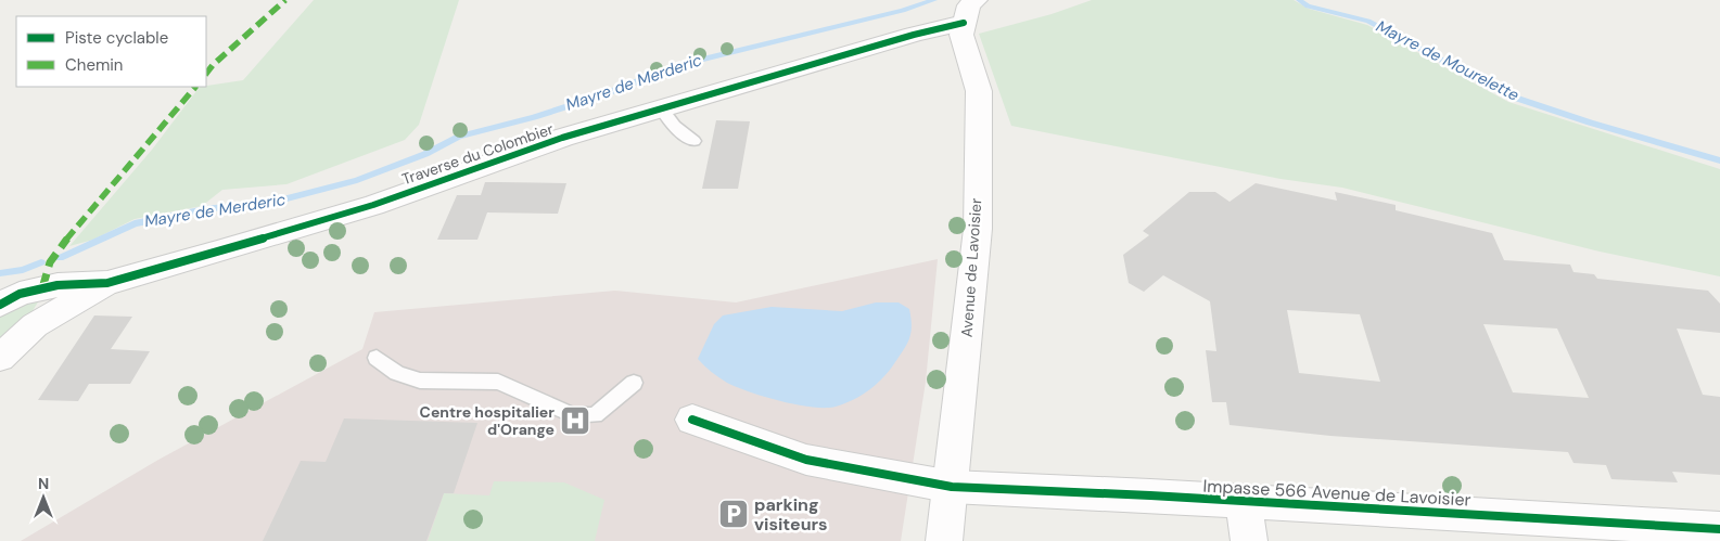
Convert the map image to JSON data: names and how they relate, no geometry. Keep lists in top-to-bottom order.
{
  "streets": {
    "street": ["Traverse du Colombier", "Avenue de Lavoisier", "Impasse 566 Avenue de Lavoisier"]
  },
  "crossings": [
    ["Traverse du Colombier", "Avenue de Lavoisier"],
    ["Avenue de Lavoisier", "Impasse 566 Avenue de Lavoisier"]
  ],
  "water": ["Mayre de Mourelette", "Mayre de Merderic"],
  "places": {
    "hospital": ["Centre hospitalier d'Orange"],
    "parking": ["parking visiteurs"]
  },
  "legend": ["Piste cyclable", "Chemin"],
  "north": "top"
}
